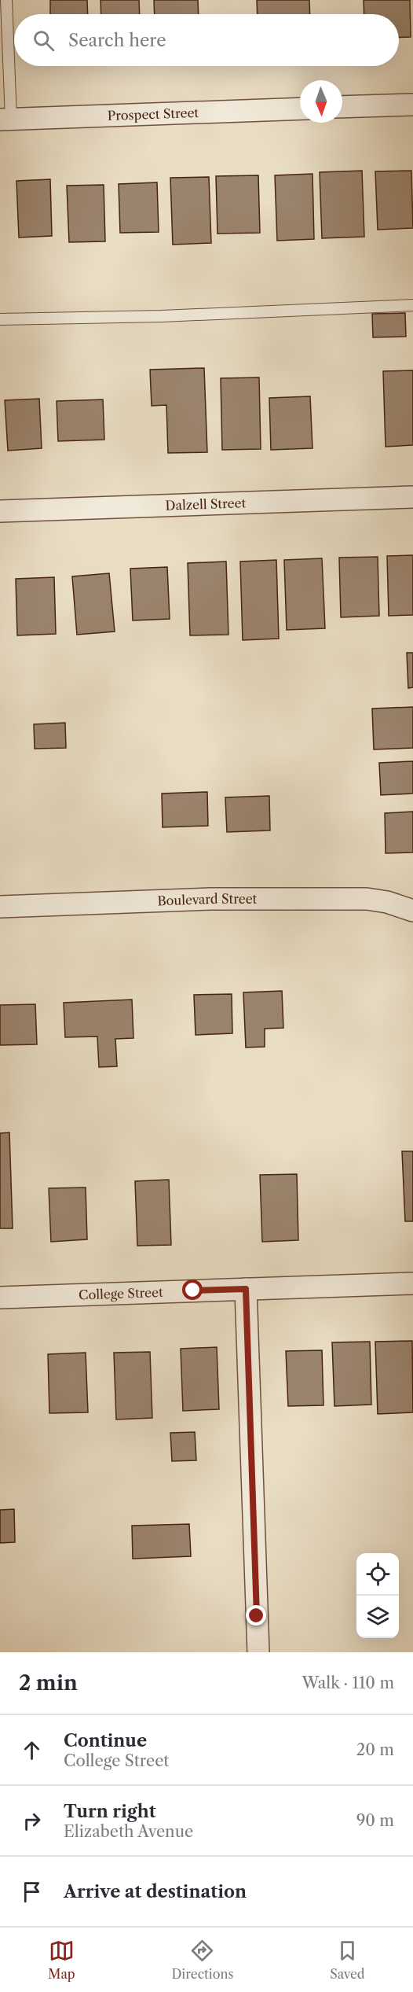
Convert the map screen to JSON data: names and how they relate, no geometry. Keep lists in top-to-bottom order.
{
  "streets": {
    "street": [
      "Prospect Street",
      "Dalzell Street",
      "Boulevard Street",
      "College Street"
    ]
  },
  "north": "bottom",
  "page": {
    "search": "Search here",
    "heading": ["2 min", "Walk · 110 m"],
    "list": [
      ["Continue", "College Street", "20 m"],
      ["Turn right", "Elizabeth Avenue", "90 m"],
      "Arrive at destination"
    ],
    "nav": ["Map", "Directions", "Saved"]
  }
}
